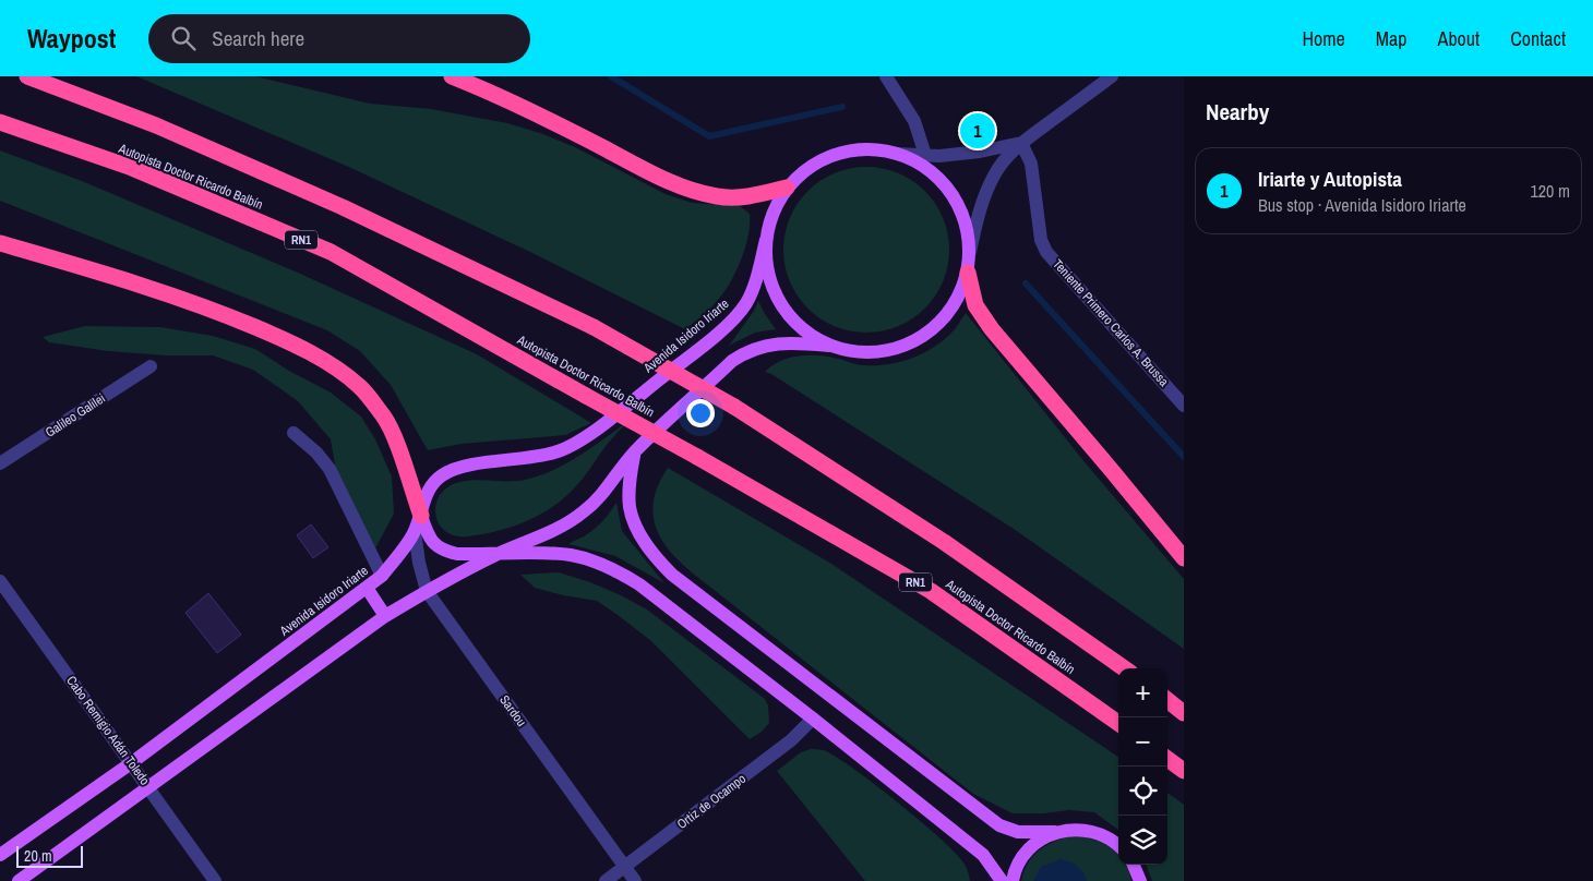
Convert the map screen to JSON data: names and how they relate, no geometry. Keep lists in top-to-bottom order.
{
  "streets": {
    "highway": ["Autopista Doctor Ricardo Balbín", "RN1"],
    "main road": ["Avenida Isidoro Iriarte"],
    "street": [
      "Teniente Primero Carlos A. Brussa",
      "Galileo Galilei",
      "Sardou",
      "Cabo Remigio Adán Toledo",
      "Ortiz de Ocampo"
    ]
  },
  "crossings": [
    ["Avenida Isidoro Iriarte", "Sardou"],
    ["Avenida Isidoro Iriarte", "Cabo Remigio Adán Toledo"],
    ["Sardou", "Ortiz de Ocampo"]
  ],
  "scale_bar": "20 m",
  "page": {
    "header": "Waypost",
    "search": "Search here",
    "nav": [
      "Home",
      "Map",
      "About",
      "Contact"
    ],
    "heading": "Nearby",
    "pins": "1",
    "list": [
      {
        "mark": "1",
        "name": "Iriarte y Autopista",
        "note": "Bus stop · Avenida Isidoro Iriarte",
        "value": "120 m"
      }
    ],
    "map_buttons": ["+", "−"],
    "scale": "20 m"
  }
}
